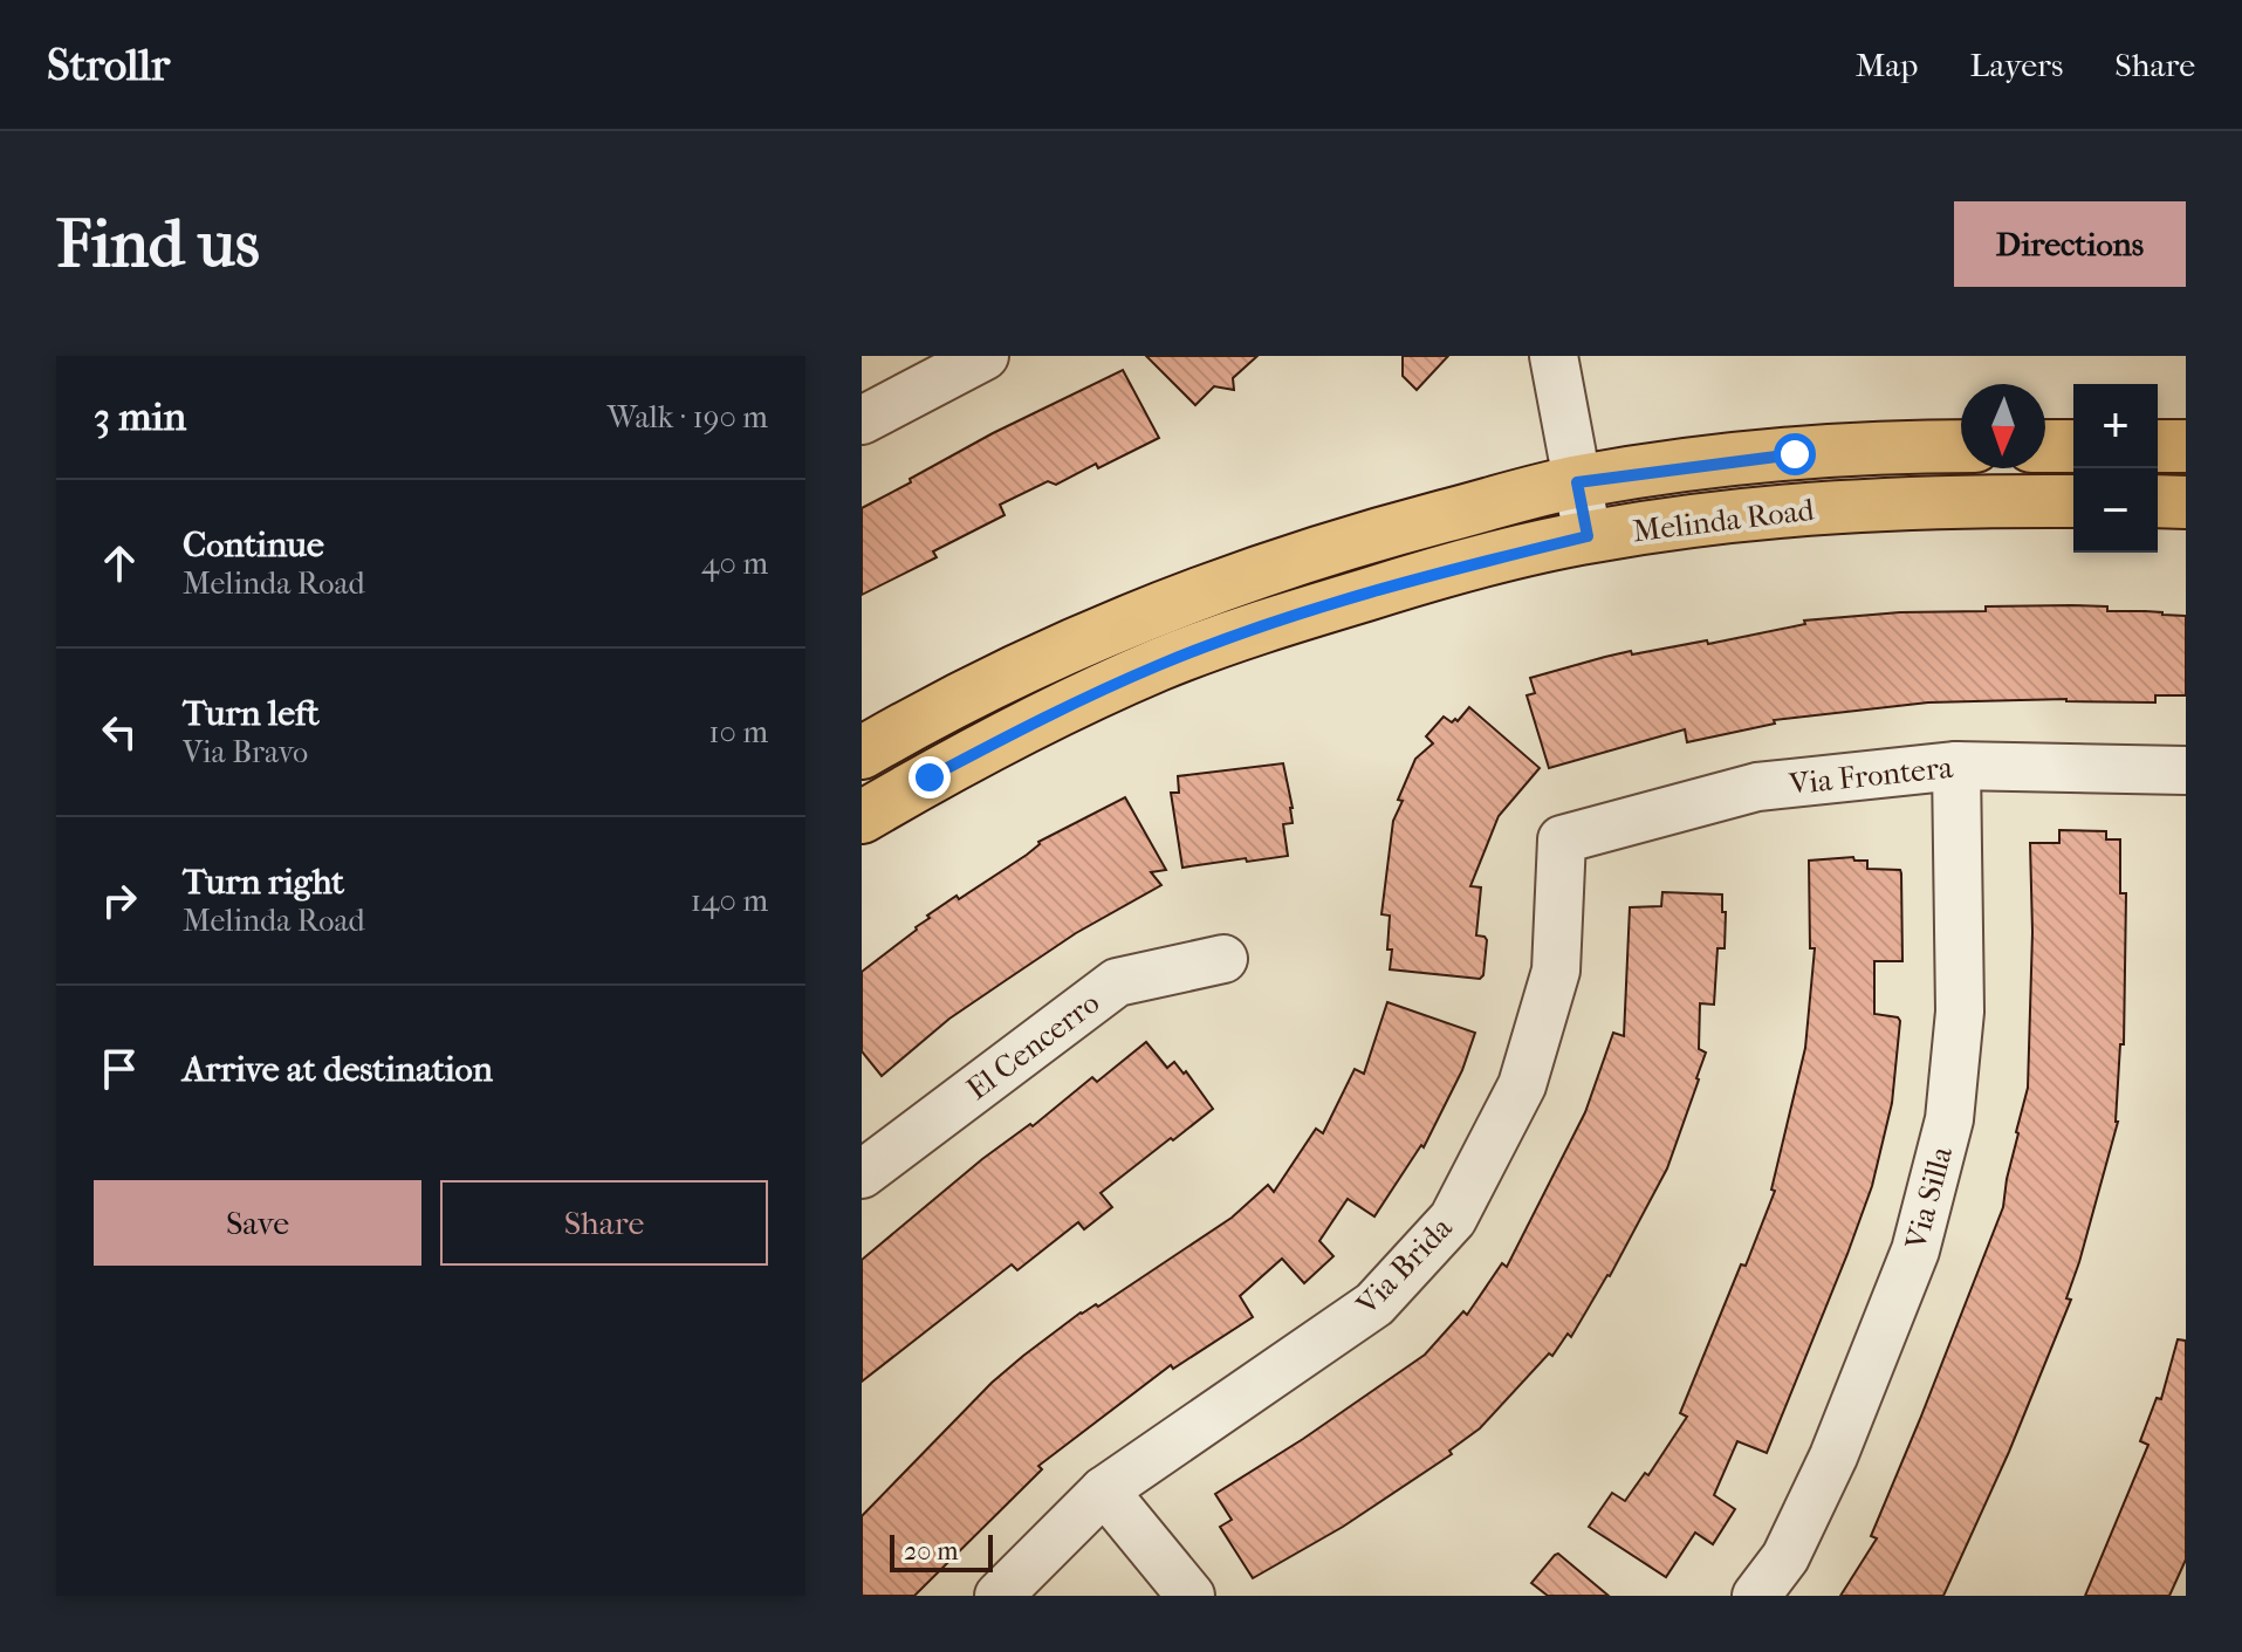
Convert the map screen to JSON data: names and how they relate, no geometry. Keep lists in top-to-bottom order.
{
  "streets": {
    "main road": ["Melinda Road"],
    "street": [
      "Via Frontera",
      "El Cencerro",
      "Via Silla",
      "Via Brida"
    ]
  },
  "crossings": [
    ["Via Frontera", "Via Silla"],
    ["Via Frontera", "Via Brida"]
  ],
  "scale_bar": "20 m",
  "north": "bottom",
  "page": {
    "header": "Strollr",
    "nav": ["Map", "Layers", "Share"],
    "buttons": [
      "Directions",
      ["Save", "Share"]
    ],
    "title": "Find us",
    "heading": ["3 min", "Walk · 190 m"],
    "map_buttons": ["+", "−"],
    "list": [
      ["Continue", "Melinda Road", "40 m"],
      ["Turn left", "Via Bravo", "10 m"],
      ["Turn right", "Melinda Road", "140 m"],
      "Arrive at destination"
    ],
    "scale": "20 m"
  }
}
